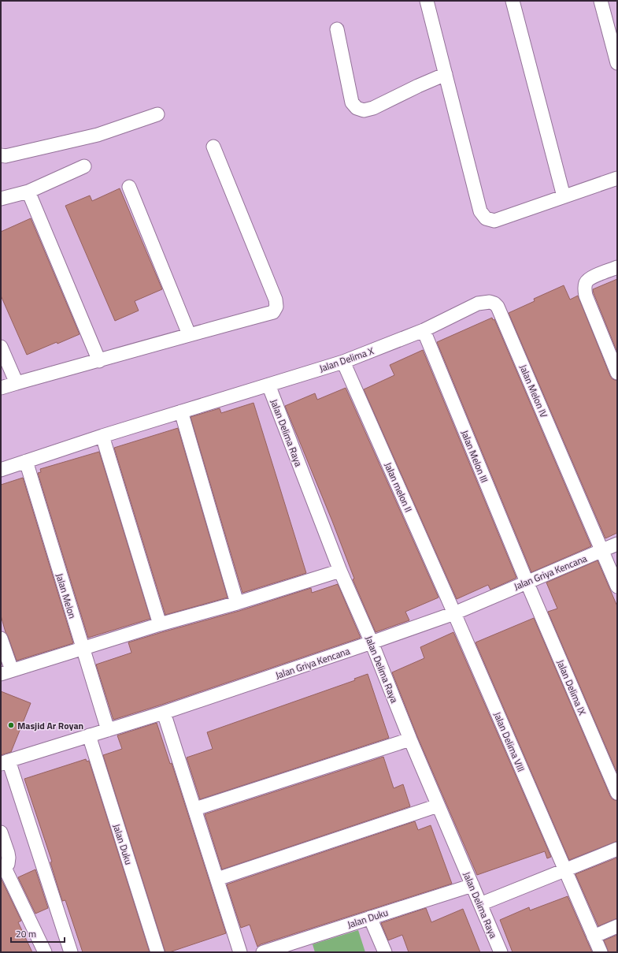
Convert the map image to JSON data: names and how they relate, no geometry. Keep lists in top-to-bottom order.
{
  "streets": {
    "street": [
      "Jalan Delima X",
      "Jalan Melon IV",
      "Jalan Delima Raya",
      "Jalan Melon III",
      "Jalan melon II",
      "Jalan Griya Kencana",
      "Jalan Melon",
      "Jalan Delima IX",
      "Jalan Delima VIII",
      "Jalan Duku"
    ]
  },
  "crossings": [
    ["Jalan Delima X", "Jalan Melon IV"],
    ["Jalan Delima X", "Jalan Delima Raya"],
    ["Jalan Delima X", "Jalan Melon III"],
    ["Jalan Delima X", "Jalan melon II"],
    ["Jalan Delima X", "Jalan Melon"],
    ["Jalan Melon IV", "Jalan Melon III"],
    ["Jalan Melon IV", "Jalan Griya Kencana"],
    ["Jalan Delima Raya", "Jalan Griya Kencana"],
    ["Jalan Delima Raya", "Jalan Duku"],
    ["Jalan Melon III", "Jalan Griya Kencana"],
    ["Jalan Melon III", "Jalan Delima IX"],
    ["Jalan melon II", "Jalan Griya Kencana"],
    ["Jalan melon II", "Jalan Delima VIII"],
    ["Jalan Griya Kencana", "Jalan Melon"],
    ["Jalan Griya Kencana", "Jalan Delima IX"],
    ["Jalan Griya Kencana", "Jalan Delima VIII"],
    ["Jalan Griya Kencana", "Jalan Duku"]
  ],
  "places": ["Masjid Ar Royan"],
  "scale_bar": "20 m"
}
